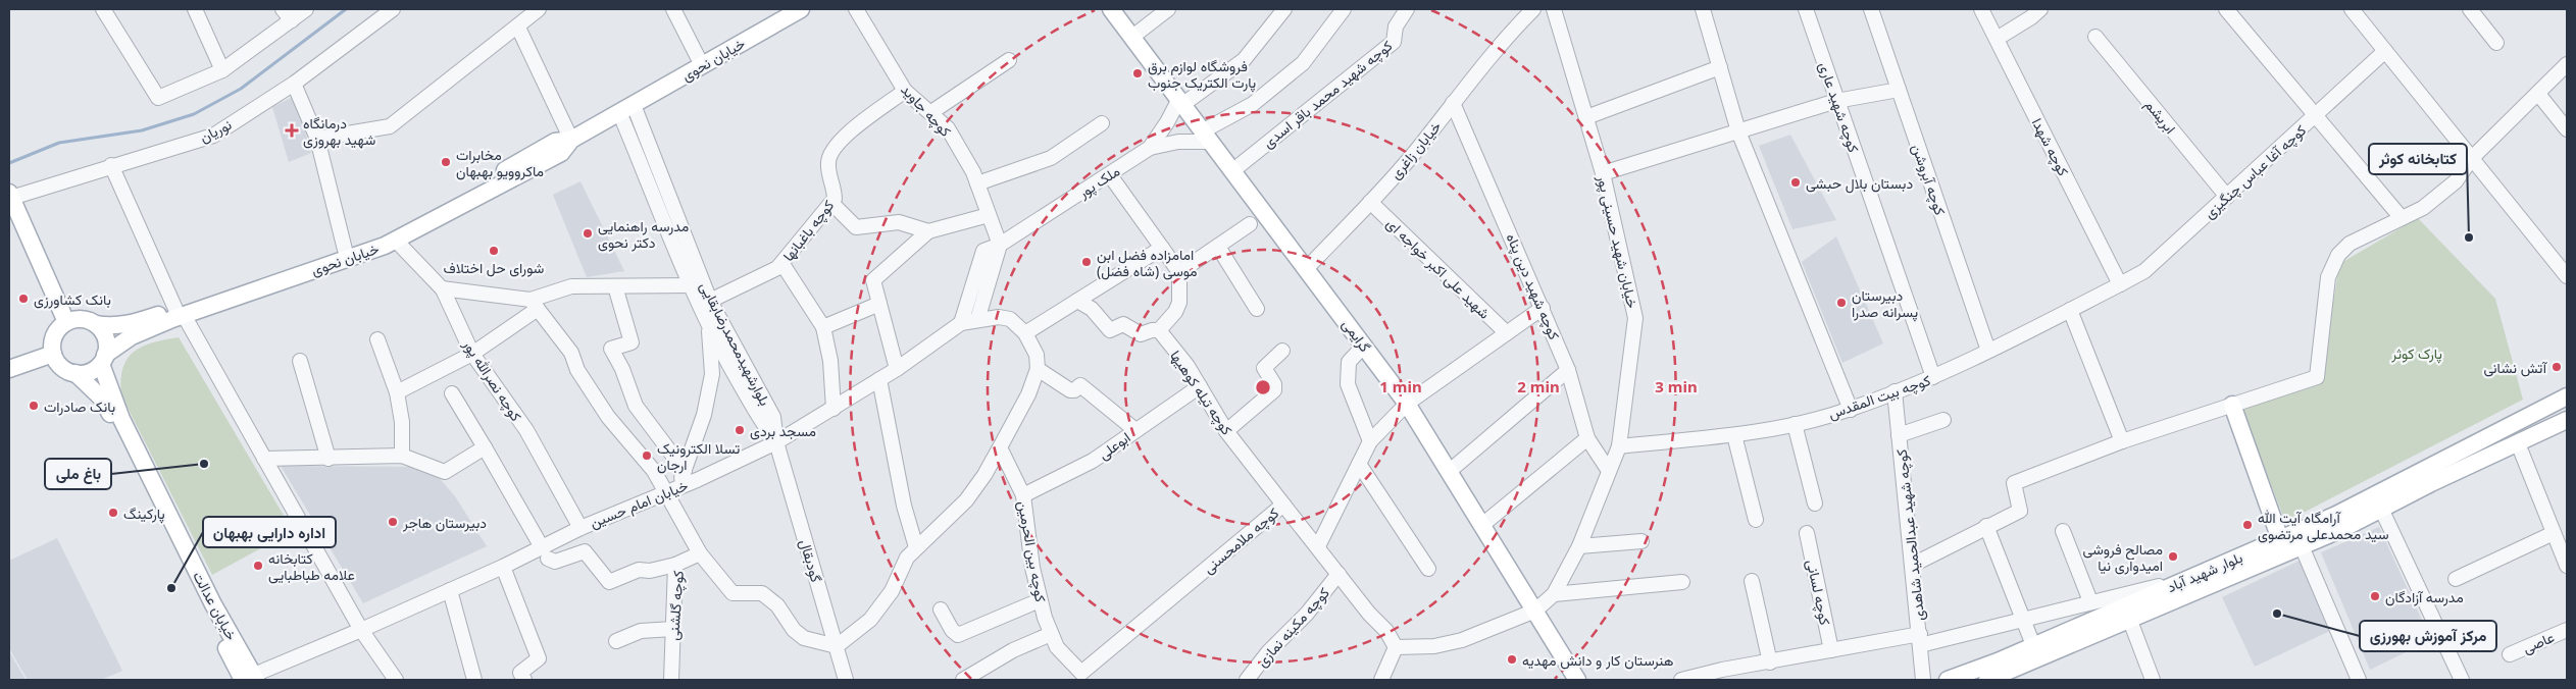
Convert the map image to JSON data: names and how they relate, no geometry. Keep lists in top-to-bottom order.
{
  "streets": {
    "main road": [
      "خیابان نحوی",
      "گرایمی",
      "بلوار شهید آباد",
      "خیابان عدالت"
    ],
    "street": [
      "کوچه شهید محمد باقر اسدی",
      "کوچه شهید عاری",
      "کوچه جاوید",
      "ابریشم",
      "نوریان",
      "کوچه شهدا",
      "خیابان زاغری",
      "کوچه آغا عباس چنگیزی",
      "کوچه آبروشن",
      "ملک پور",
      "کوچه باغبانها",
      "خیابان شهید حسینی پور",
      "شهید علی اکبر خواجه ای",
      "کوچه شهید دین پناه",
      "بلوارشهیدمحمدرضابقایی",
      "کوچه نصرالله پور",
      "کوچه تیله کوهیها",
      "کوچه بیت المقدس",
      "ابوعلی",
      "خیابان امام حسین",
      "کوچه شهید عبدالحمید شاهدی",
      "کوچه ملامحسنی",
      "کوچه بین الحرمین",
      "گودبقال",
      "کوچه لسانی",
      "کوچه گلشنی",
      "کوچه مکینه نمازی",
      "عاصی"
    ]
  },
  "crossings": [
    ["خیابان نحوی", "بلوارشهیدمحمدرضابقایی"],
    ["خیابان نحوی", "کوچه نصرالله پور"],
    ["خیابان نحوی", "خیابان عدالت"],
    ["کوچه شهید محمد باقر اسدی", "گرایمی"],
    ["کوچه شهید عاری", "کوچه بیت المقدس"],
    ["کوچه جاوید", "ملک پور"],
    ["کوچه جاوید", "کوچه باغبانها"],
    ["ابریشم", "کوچه آغا عباس چنگیزی"],
    ["کوچه شهدا", "کوچه آغا عباس چنگیزی"],
    ["کوچه شهدا", "کوچه بیت المقدس"],
    ["خیابان زاغری", "شهید علی اکبر خواجه ای"],
    ["خیابان زاغری", "کوچه شهید دین پناه"],
    ["خیابان زاغری", "گرایمی"],
    ["کوچه آغا عباس چنگیزی", "کوچه بیت المقدس"],
    ["کوچه آبروشن", "کوچه بیت المقدس"],
    ["ملک پور", "گرایمی"],
    ["ملک پور", "خیابان امام حسین"],
    ["کوچه باغبانها", "بلوارشهیدمحمدرضابقایی"],
    ["خیابان شهید حسینی پور", "کوچه شهید دین پناه"],
    ["خیابان شهید حسینی پور", "گرایمی"],
    ["خیابان شهید حسینی پور", "کوچه بیت المقدس"],
    ["خیابان شهید حسینی پور", "کوچه ملامحسنی"],
    ["بلوارشهیدمحمدرضابقایی", "خیابان امام حسین"],
    ["بلوارشهیدمحمدرضابقایی", "گودبقال"],
    ["کوچه نصرالله پور", "خیابان امام حسین"],
    ["کوچه تیله کوهیها", "ابوعلی"],
    ["کوچه تیله کوهیها", "کوچه ملامحسنی"],
    ["کوچه بیت المقدس", "کوچه شهید عبدالحمید شاهدی"],
    ["ابوعلی", "کوچه بین الحرمین"],
    ["خیابان امام حسین", "گودبقال"],
    ["خیابان امام حسین", "خیابان عدالت"],
    ["کوچه ملامحسنی", "کوچه بین الحرمین"],
    ["کوچه ملامحسنی", "کوچه مکینه نمازی"]
  ],
  "parks": ["پارک کوثر"],
  "places": {
    "other": [
      "فروشگاه لوازم برق پارت الکتریک جنوب",
      "مخابرات ماکروویو بهبهان",
      "دبستان بلال حبشی",
      "مدرسه راهنمایی دکتر نحوی",
      "کتابخانه کوثر",
      "شورای حل اختلاف",
      "امامزاده فضل ابن موسی (شاه فضل)",
      "بانک کشاورزی",
      "دبیرستان پسرانه صدرا",
      "آتش نشانی",
      "بانک صادرات",
      "مسجد بردی",
      "تسلا الکترونیک ارجان",
      "باغ ملی",
      "پارکینگ",
      "دبیرستان هاجر",
      "آرامگاه آیت الله سید محمدعلی مرتضوی",
      "مصالح فروشی امیدواری نیا",
      "کتابخانه علامه طباطبایی",
      "اداره دارایی بهبهان",
      "مدرسه آزادگان",
      "مرکز آموزش بهورزی",
      "هنرستان کار و دانش مهدیه"
    ],
    "health": ["درمانگاه شهید بهروزی"]
  },
  "rings": ["1 min", "2 min", "3 min"]
}
